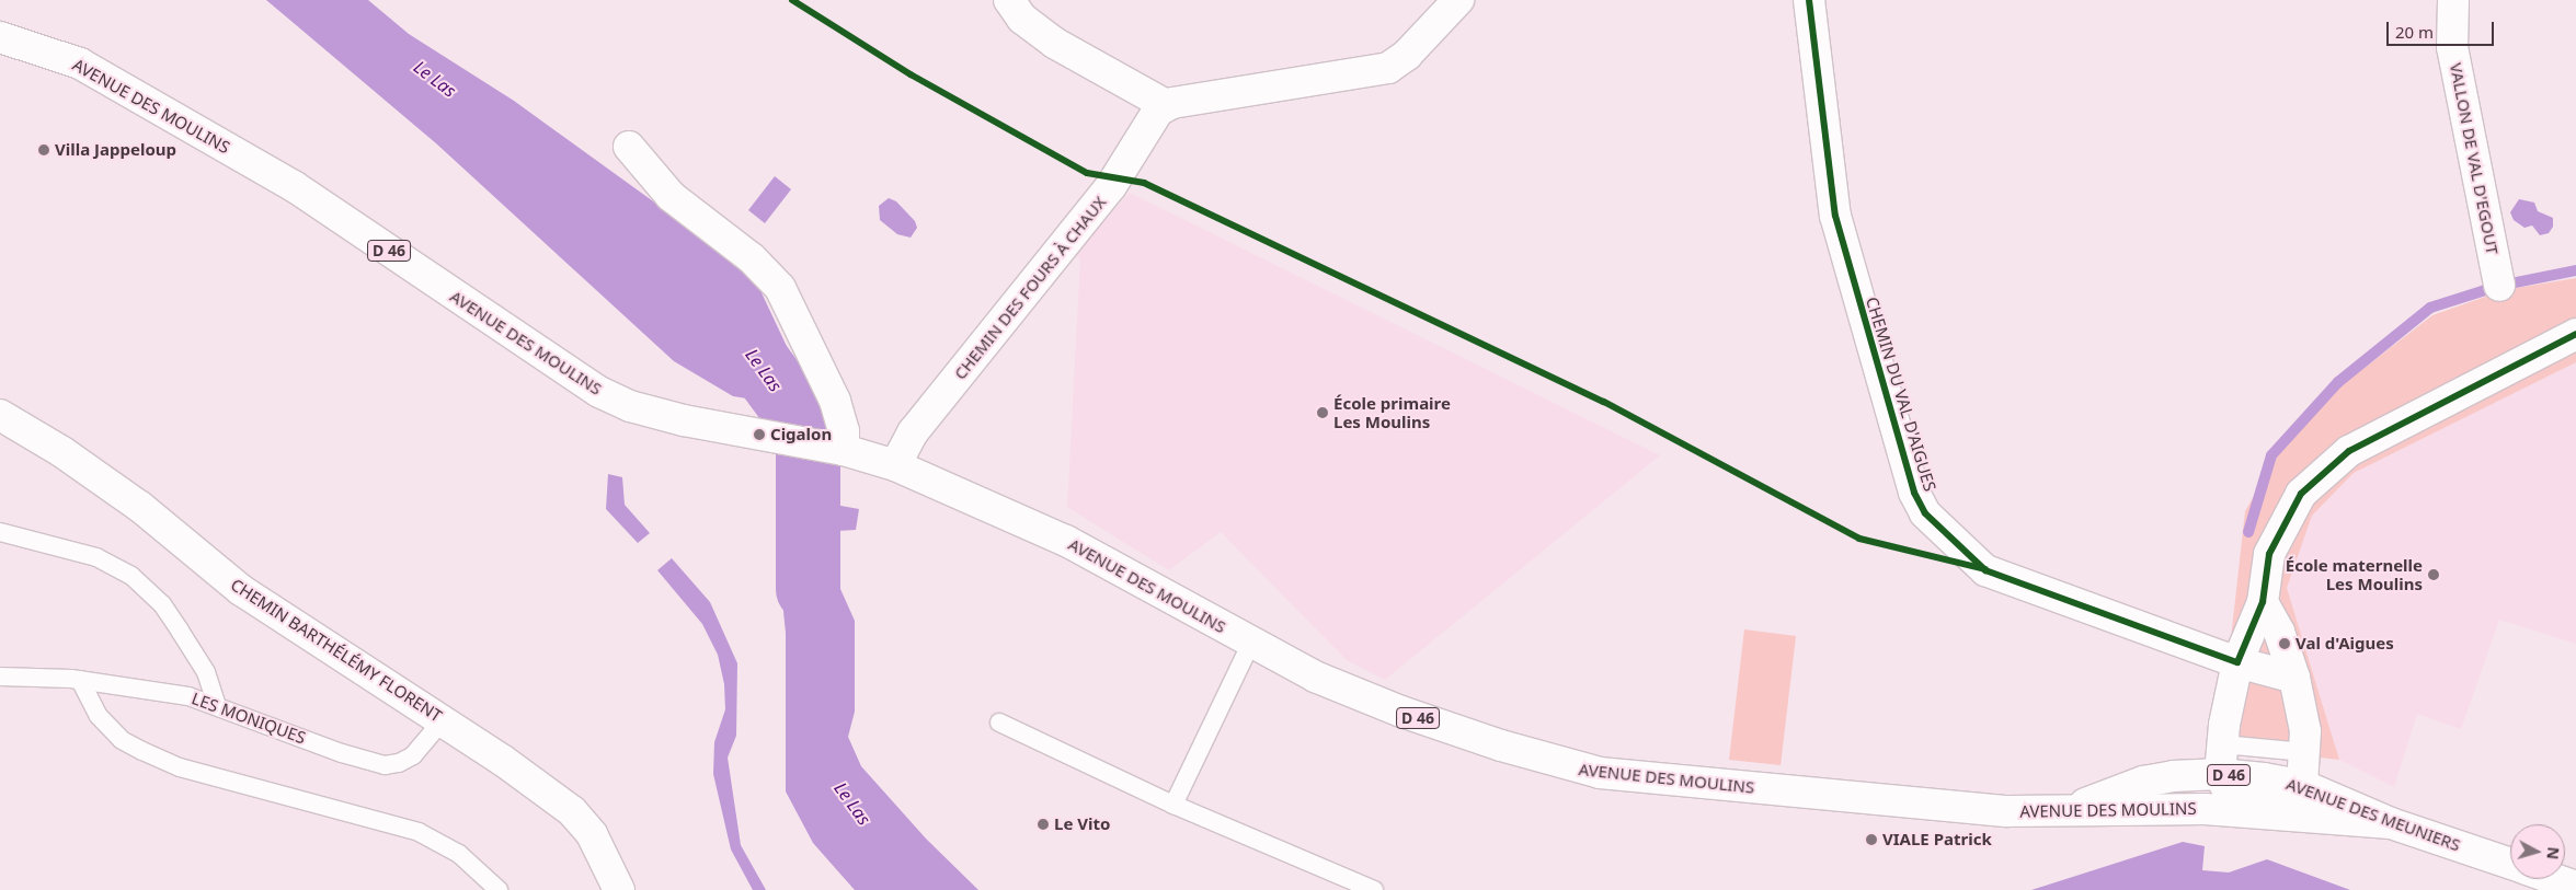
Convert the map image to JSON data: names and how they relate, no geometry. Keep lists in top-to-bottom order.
{
  "streets": {
    "street": [
      "AVENUE DES MOULINS",
      "VALLON DE VAL D'EGOUT",
      "D 46",
      "CHEMIN DES FOURS À CHAUX",
      "CHEMIN DU VAL D'AIGUES",
      "CHEMIN BARTHÉLÉMY FLORENT",
      "AVENUE DES MEUNIERS"
    ],
    "lane": ["LES MONIQUES"]
  },
  "crossings": [
    ["AVENUE DES MOULINS", "CHEMIN DES FOURS À CHAUX"],
    ["AVENUE DES MOULINS", "AVENUE DES MEUNIERS"],
    ["CHEMIN BARTHÉLÉMY FLORENT", "LES MONIQUES"]
  ],
  "water": ["Le Las"],
  "places": [
    "Villa Jappeloup",
    "École primaire Les Moulins",
    "Cigalon",
    "École maternelle Les Moulins",
    "Val d'Aigues",
    "Le Vito",
    "VIALE Patrick"
  ],
  "scale_bar": "20 m",
  "north": "right"
}
